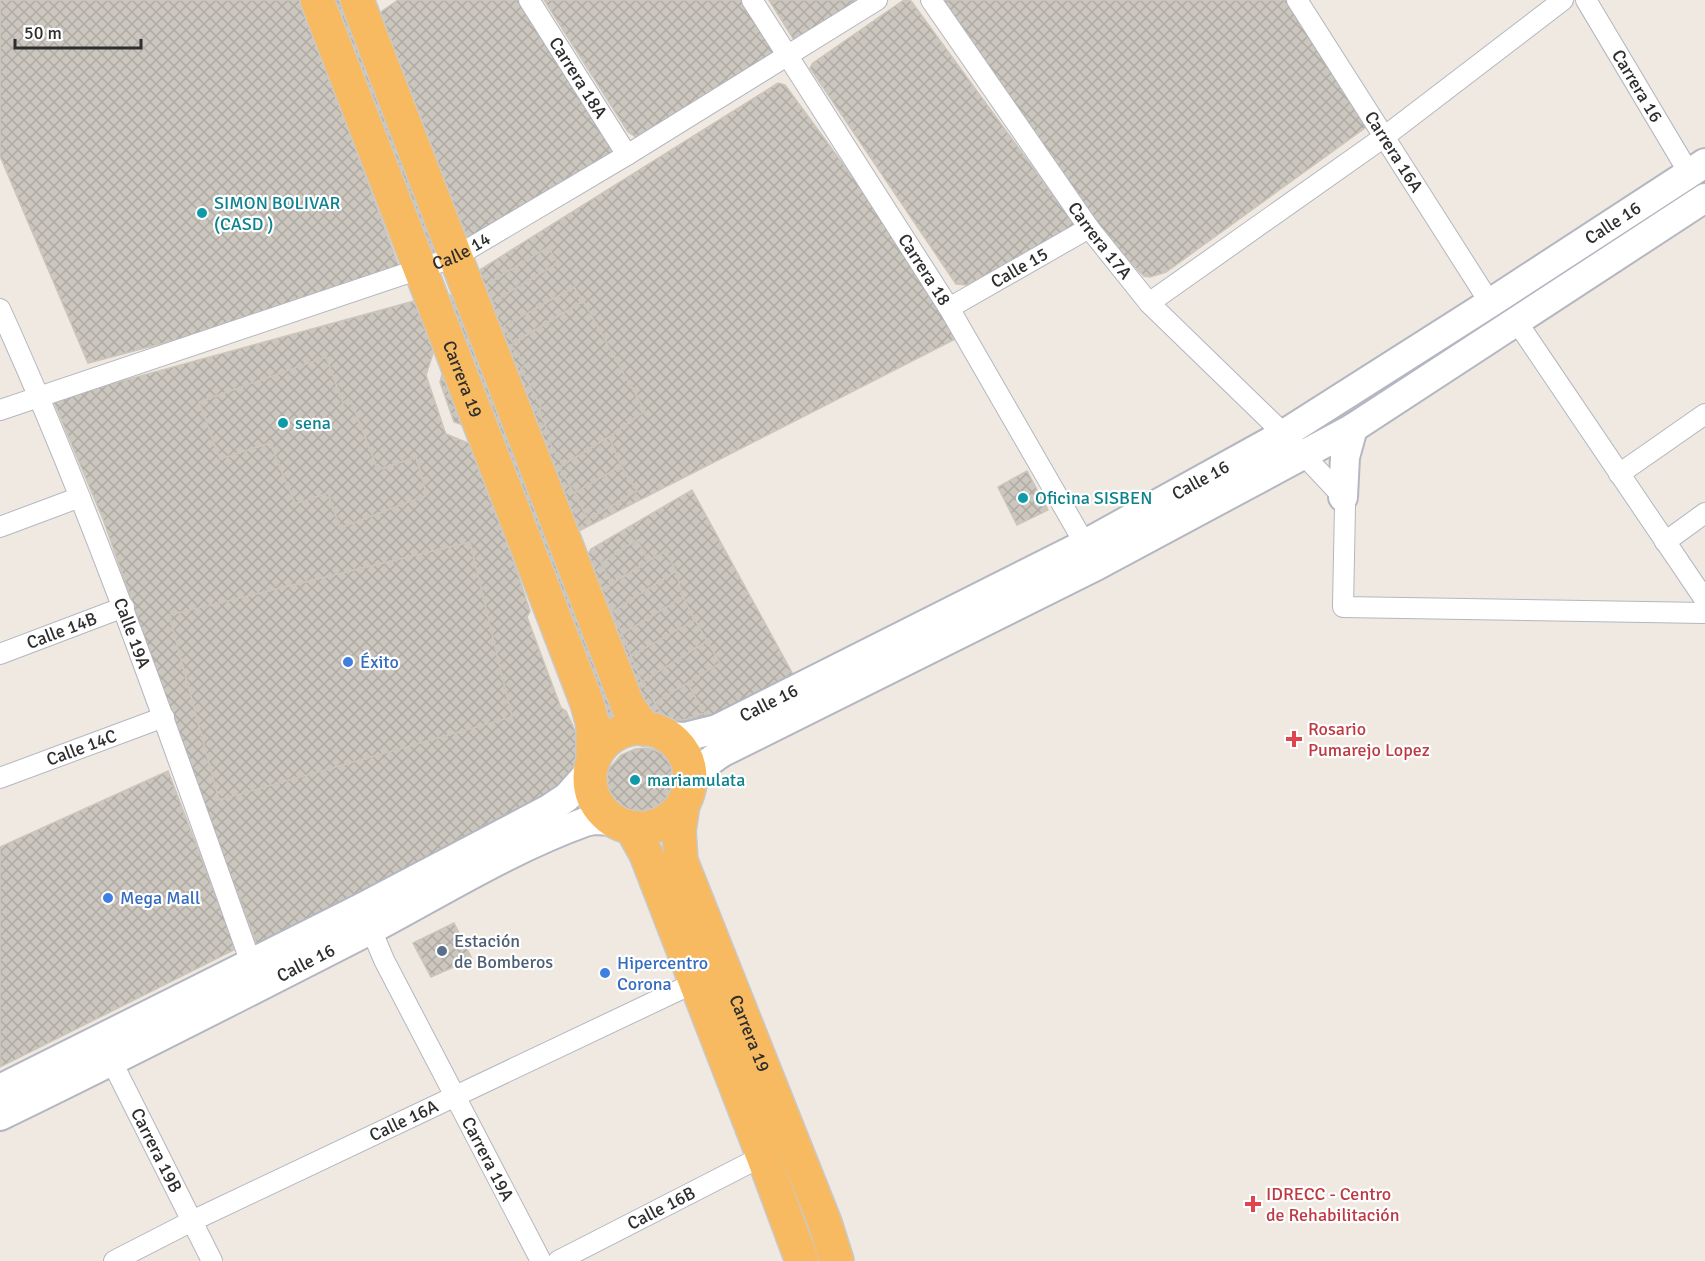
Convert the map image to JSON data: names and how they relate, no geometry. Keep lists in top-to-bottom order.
{
  "streets": {
    "highway": ["Carrera 19"],
    "main road": ["Calle 16"],
    "street": [
      "Carrera 18A",
      "Carrera 16",
      "Carrera 16A",
      "Carrera 17A",
      "Calle 14",
      "Calle 15",
      "Carrera 18",
      "Calle 14B",
      "Calle 19A",
      "Calle 14C",
      "Calle 16A",
      "Carrera 19B",
      "Carrera 19A",
      "Calle 16B"
    ]
  },
  "crossings": [
    ["Carrera 18A", "Calle 14"],
    ["Carrera 16", "Calle 16"],
    ["Carrera 16A", "Calle 16"],
    ["Calle 16", "Carrera 17A"],
    ["Calle 16", "Carrera 18"],
    ["Calle 16", "Carrera 19"],
    ["Calle 16", "Calle 19A"],
    ["Calle 16", "Carrera 19B"],
    ["Calle 16", "Carrera 19A"],
    ["Carrera 17A", "Calle 15"],
    ["Calle 14", "Carrera 18"],
    ["Calle 14", "Carrera 19"],
    ["Calle 14", "Calle 19A"],
    ["Calle 15", "Carrera 18"],
    ["Carrera 19", "Calle 16A"],
    ["Carrera 19", "Calle 16B"],
    ["Calle 14B", "Calle 19A"],
    ["Calle 19A", "Calle 14C"],
    ["Calle 16A", "Carrera 19B"],
    ["Calle 16A", "Carrera 19A"]
  ],
  "places": {
    "other": [
      "SIMON BOLIVAR (CASD )",
      "sena",
      "Oficina SISBEN",
      "Éxito",
      "mariamulata",
      "Mega Mall",
      "Estación de Bomberos",
      "Hipercentro Corona"
    ],
    "health": ["Rosario Pumarejo Lopez", "IDRECC - Centro de Rehabilitación"]
  },
  "scale_bar": "50 m"
}
